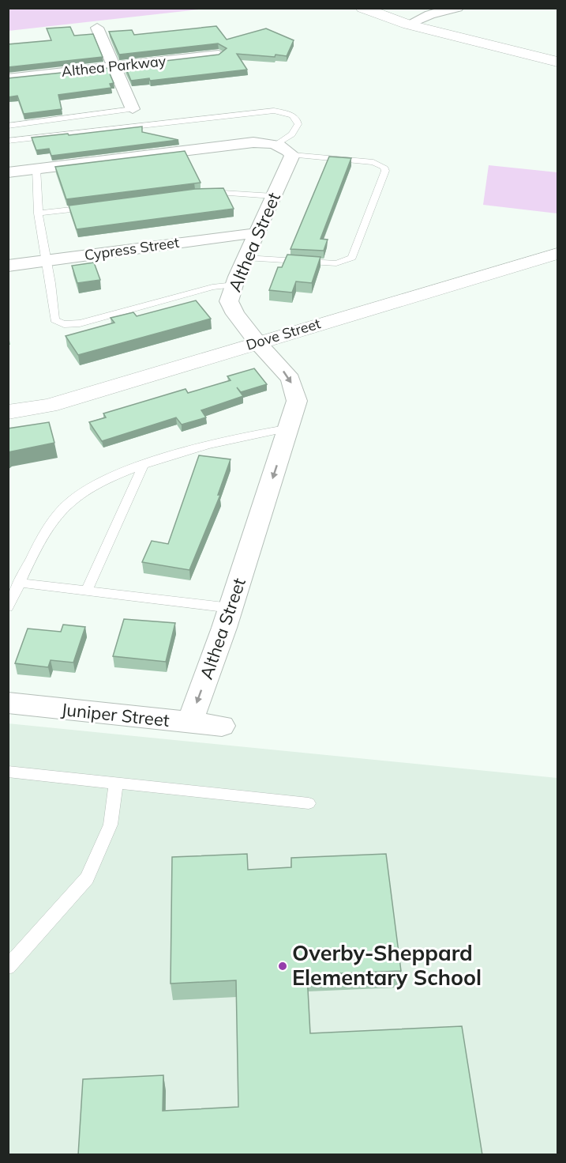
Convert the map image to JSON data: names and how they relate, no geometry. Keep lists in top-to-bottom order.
{
  "streets": {
    "street": [
      "Althea Parkway",
      "Althea Street",
      "Cypress Street",
      "Dove Street",
      "Juniper Street"
    ]
  },
  "crossings": [
    ["Althea Street", "Cypress Street"],
    ["Althea Street", "Dove Street"],
    ["Althea Street", "Juniper Street"]
  ],
  "one_way": ["Althea Street"],
  "places": ["Overby-Sheppard Elementary School"]
}
